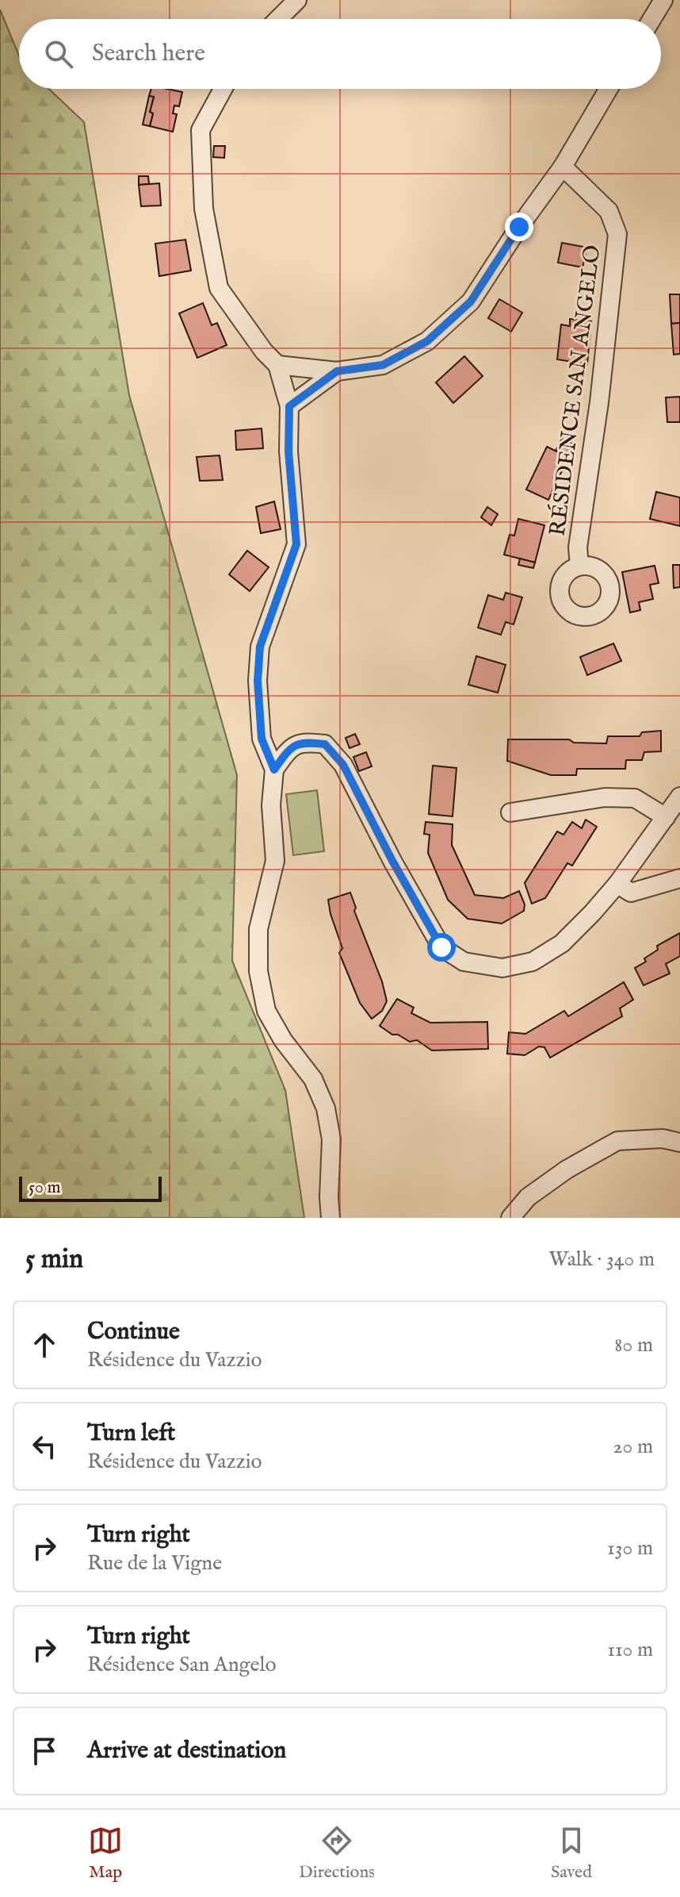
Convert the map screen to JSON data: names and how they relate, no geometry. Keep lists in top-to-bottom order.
{
  "streets": {
    "street": ["RÉSIDENCE SAN ANGELO"]
  },
  "scale_bar": "50 m",
  "page": {
    "search": "Search here",
    "scale": "50 m",
    "heading": ["5 min", "Walk · 340 m"],
    "list": [
      ["Continue", "Résidence du Vazzio", "80 m"],
      ["Turn left", "Résidence du Vazzio", "20 m"],
      ["Turn right", "Rue de la Vigne", "130 m"],
      ["Turn right", "Résidence San Angelo", "110 m"],
      "Arrive at destination"
    ],
    "nav": ["Map", "Directions", "Saved"]
  }
}
